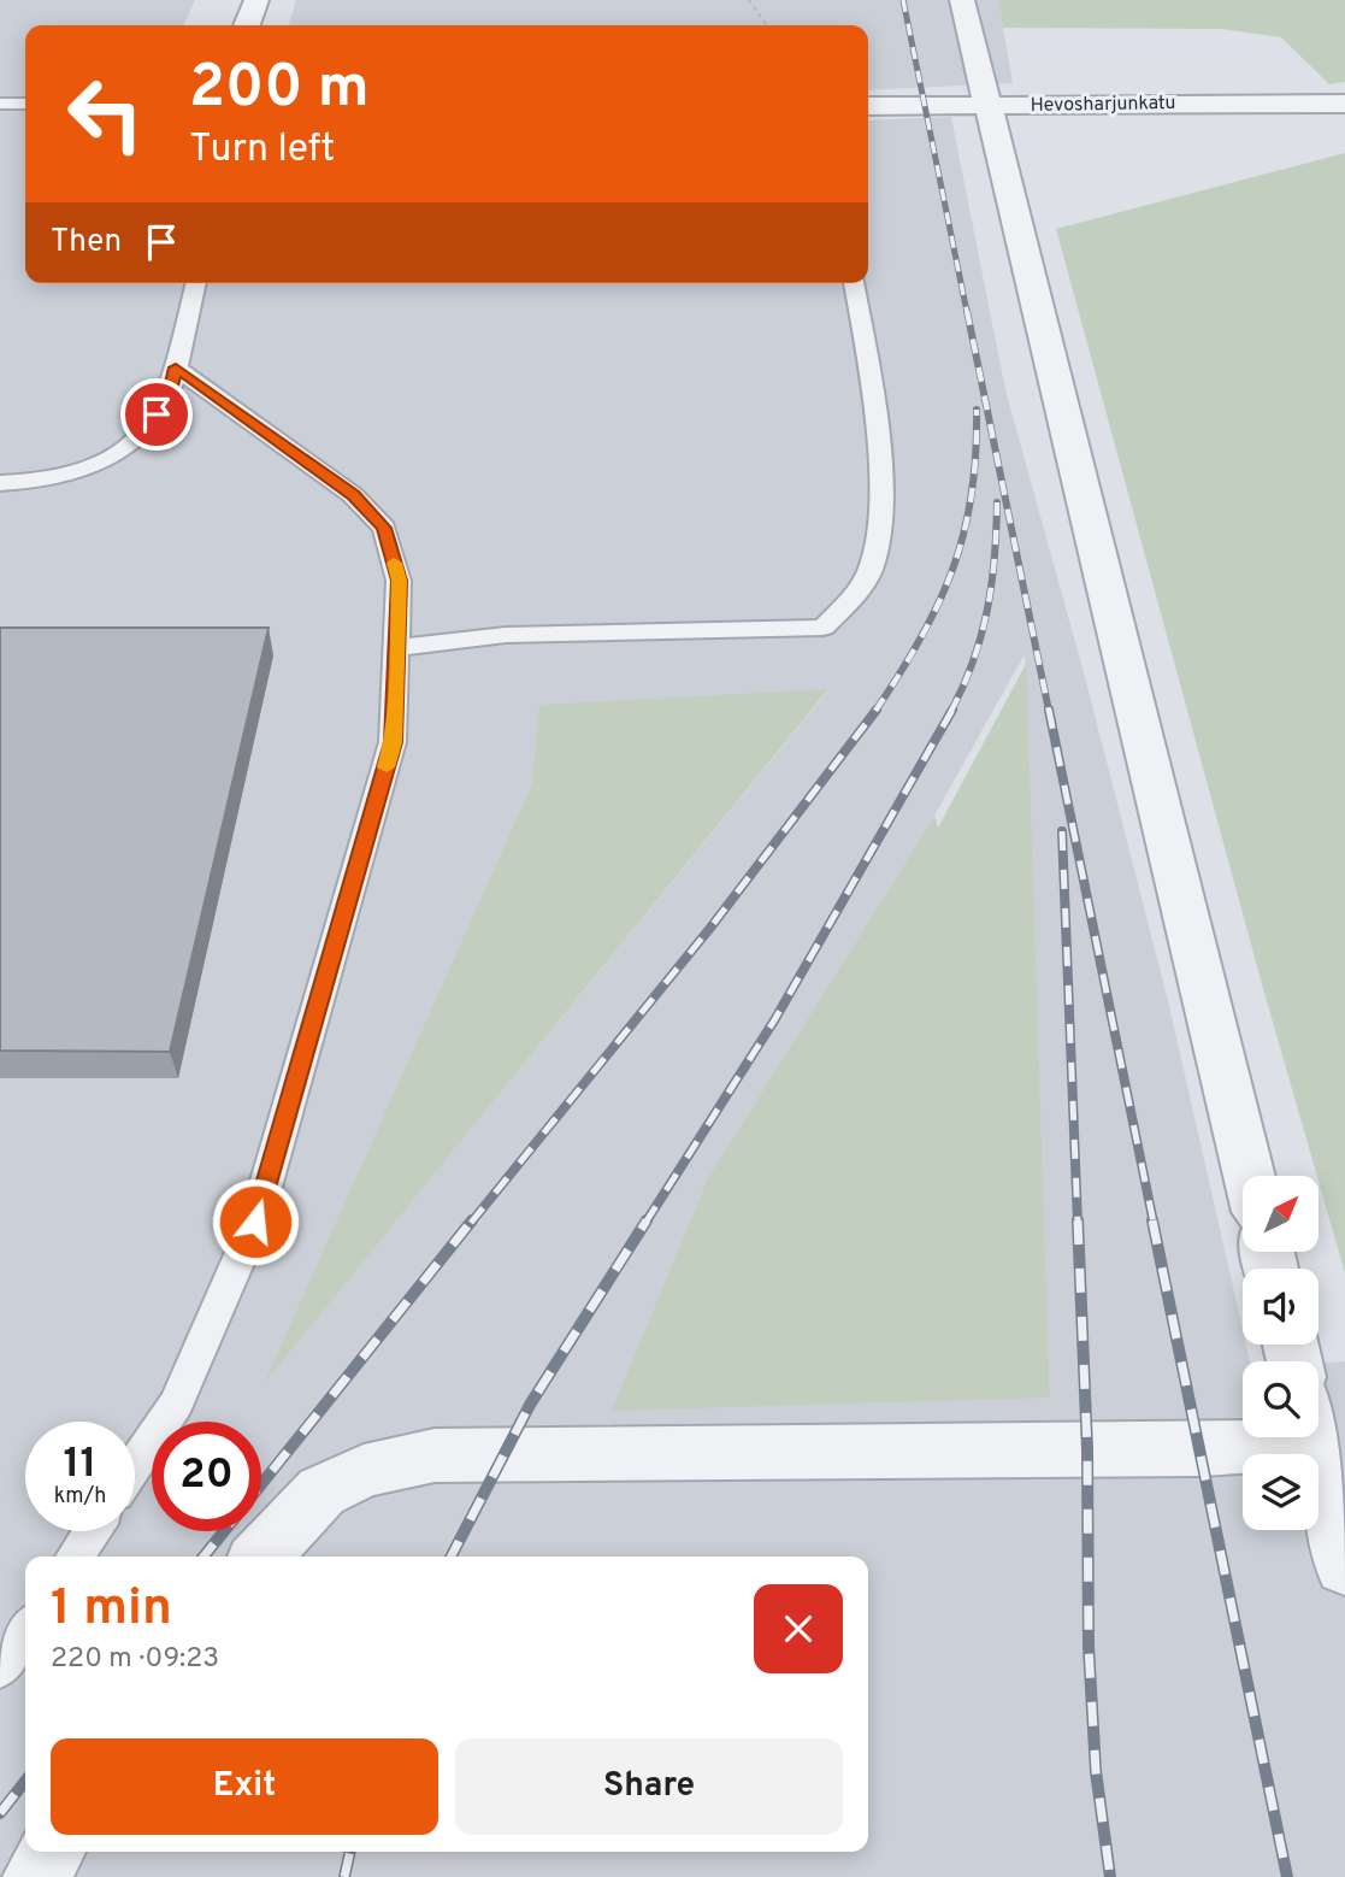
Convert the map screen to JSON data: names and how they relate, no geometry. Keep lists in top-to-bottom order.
{
  "streets": {
    "street": ["Hevosharjunkatu"]
  },
  "north": "top right",
  "page": {
    "turn": ["200 m", "Turn left"],
    "then": "Then",
    "speed": "11 km/h",
    "limit": "20",
    "heading": ["1 min", "220 m · 09:23"],
    "buttons": ["Exit", "Share"]
  }
}
